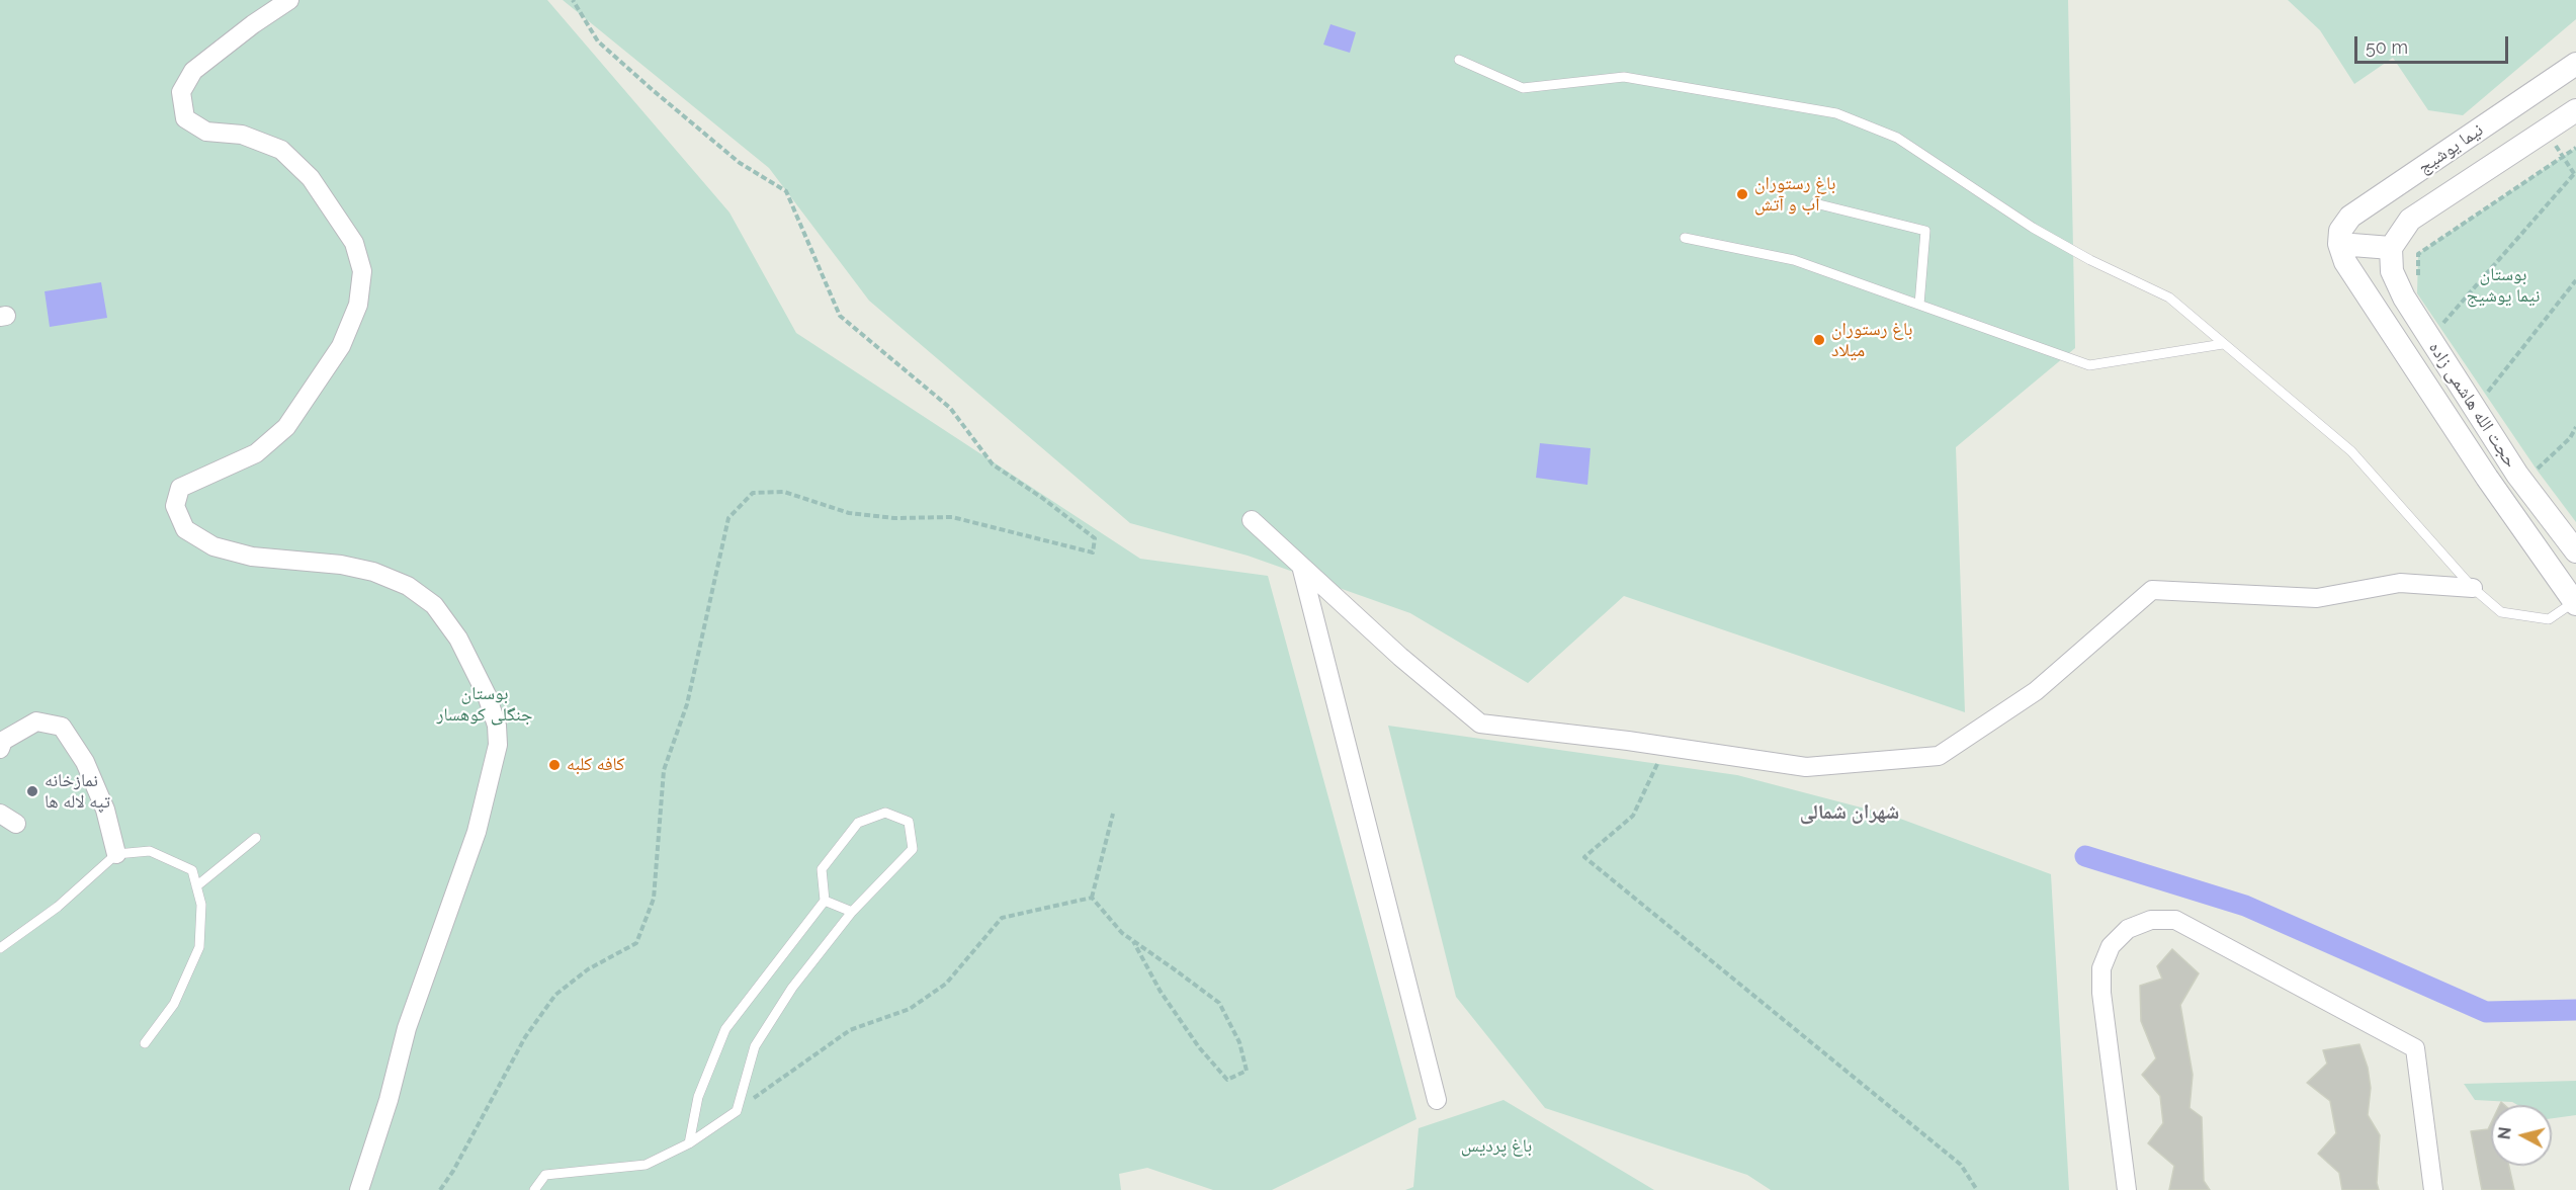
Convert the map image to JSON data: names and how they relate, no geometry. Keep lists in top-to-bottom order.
{
  "streets": {
    "street": ["نیما یوشیج", "حجت الله هاشمی زاده"]
  },
  "crossings": [
    ["نیما یوشیج", "حجت الله هاشمی زاده"]
  ],
  "districts": ["شهران شمالی"],
  "parks": ["بوستان نیما یوشیج", "بوستان جنگلی کوهسار", "باغ پردیس"],
  "places": [
    "باغ رستوران آب و آتش",
    "باغ رستوران میلاد",
    "کافه کلبه",
    "نمازخانه تپه لاله ها"
  ],
  "scale_bar": "50 m",
  "north": "left"
}
